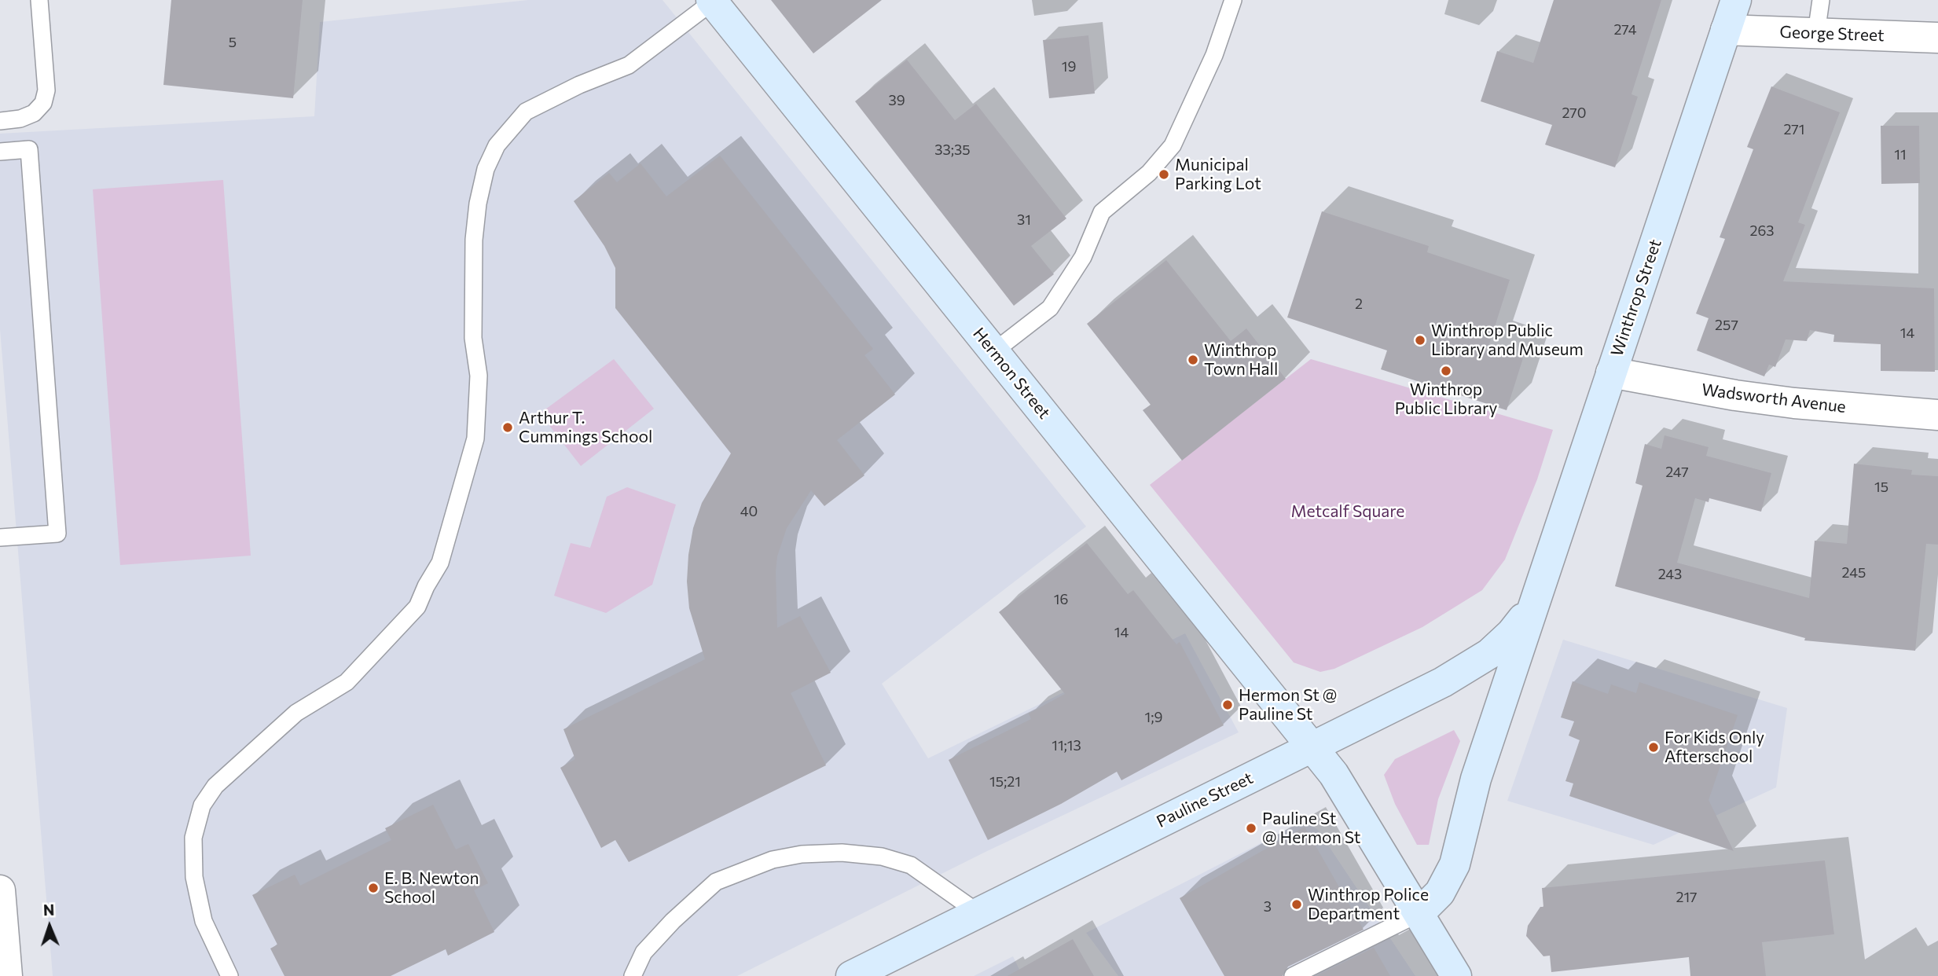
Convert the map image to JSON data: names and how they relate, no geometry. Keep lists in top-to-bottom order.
{
  "streets": {
    "main road": ["Winthrop Street", "Hermon Street", "Pauline Street"],
    "street": ["George Street", "Wadsworth Avenue"]
  },
  "crossings": [
    ["George Street", "Winthrop Street"],
    ["Winthrop Street", "Wadsworth Avenue"],
    ["Winthrop Street", "Pauline Street"],
    ["Hermon Street", "Pauline Street"]
  ],
  "parks": ["Metcalf Square"],
  "places": [
    "Municipal Parking Lot",
    "Winthrop Public Library and Museum",
    "Winthrop Town Hall",
    "Winthrop Public Library",
    "Arthur T. Cummings School",
    "Hermon St @ Pauline St",
    "For Kids Only Afterschool",
    "Pauline St @ Hermon St",
    "E. B. Newton School",
    "Winthrop Police Department"
  ],
  "house_numbers": [
    "274",
    "5",
    "19",
    "39",
    "270",
    "271",
    "33;35",
    "11",
    "31",
    "263",
    "2",
    "257",
    "14",
    "247",
    "15",
    "40",
    "245",
    "243",
    "16",
    "14",
    "1;9",
    "11;13",
    "15;21",
    "217",
    "3"
  ],
  "north": "top"
}
